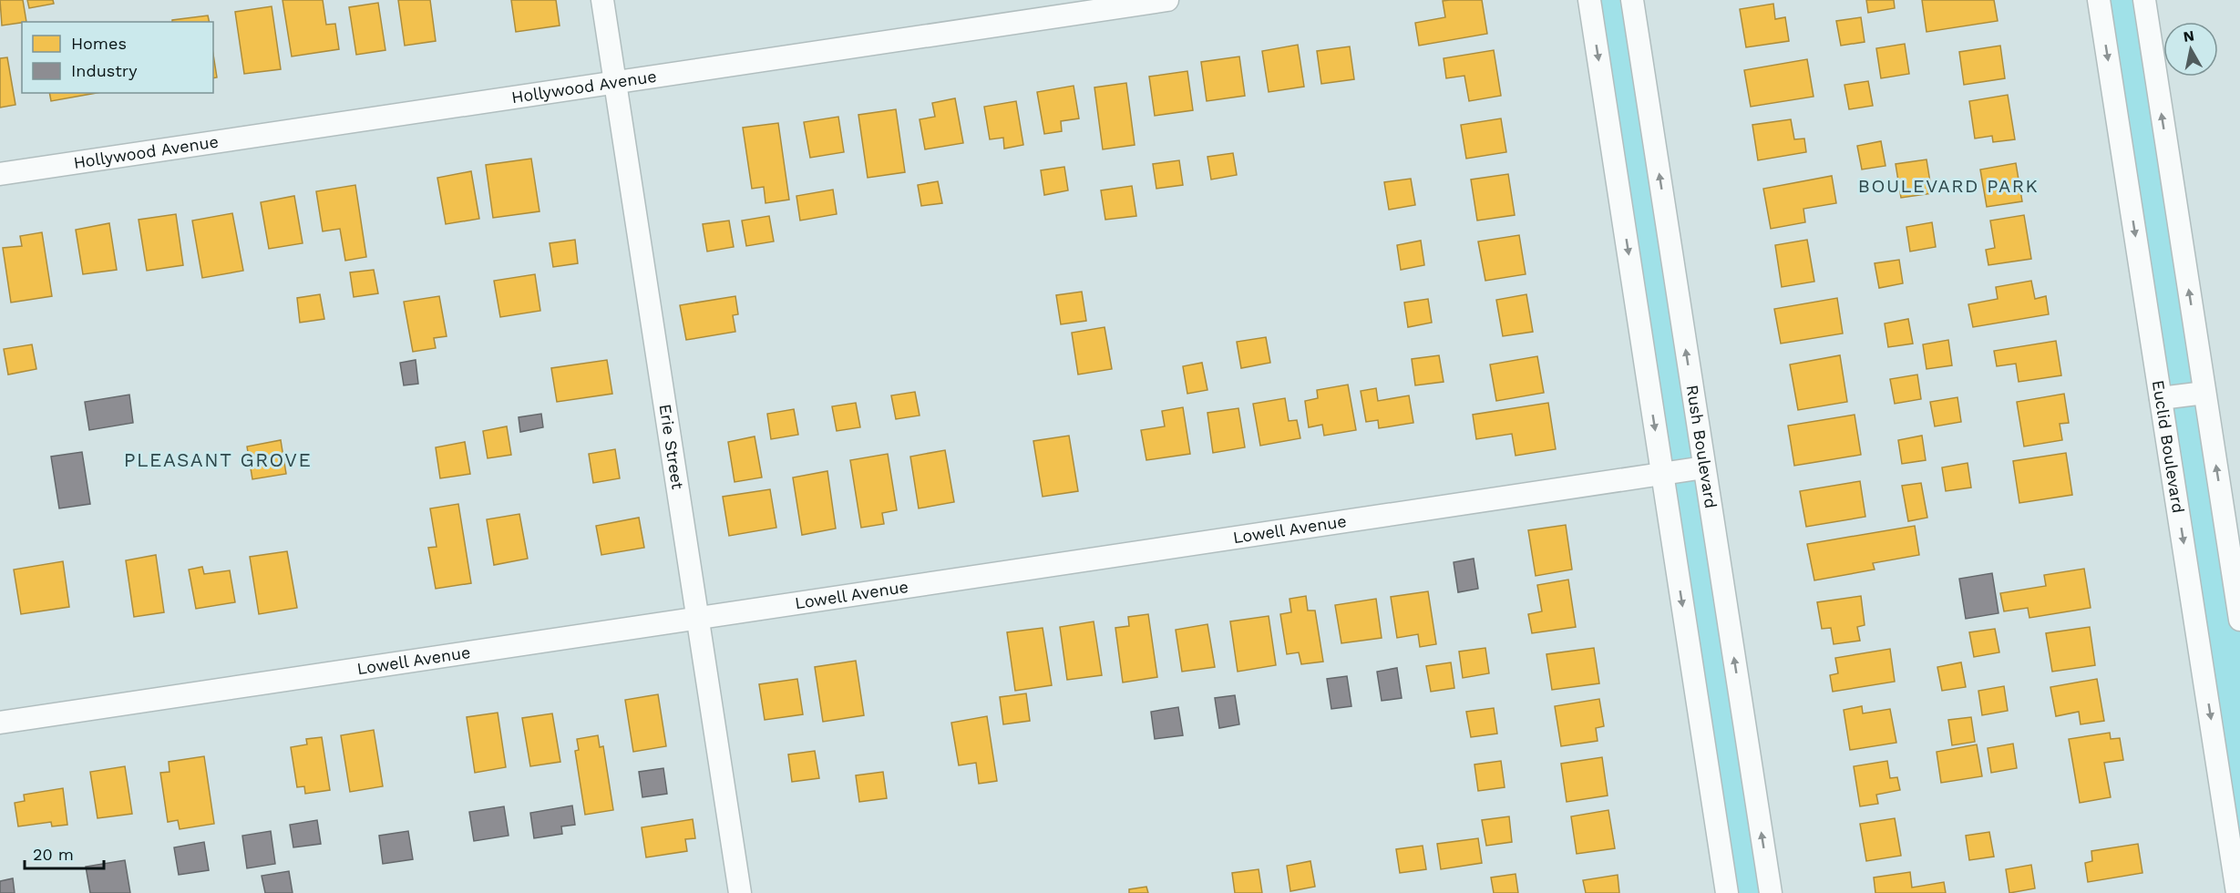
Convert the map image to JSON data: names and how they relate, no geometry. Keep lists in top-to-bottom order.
{
  "streets": {
    "street": [
      "Hollywood Avenue",
      "Erie Street",
      "Rush Boulevard",
      "Euclid Boulevard",
      "Lowell Avenue"
    ]
  },
  "crossings": [
    ["Hollywood Avenue", "Erie Street"],
    ["Erie Street", "Lowell Avenue"],
    ["Rush Boulevard", "Lowell Avenue"]
  ],
  "districts": ["BOULEVARD PARK", "PLEASANT GROVE"],
  "legend": ["Homes", "Industry"],
  "scale_bar": "20 m",
  "north": "top"
}
